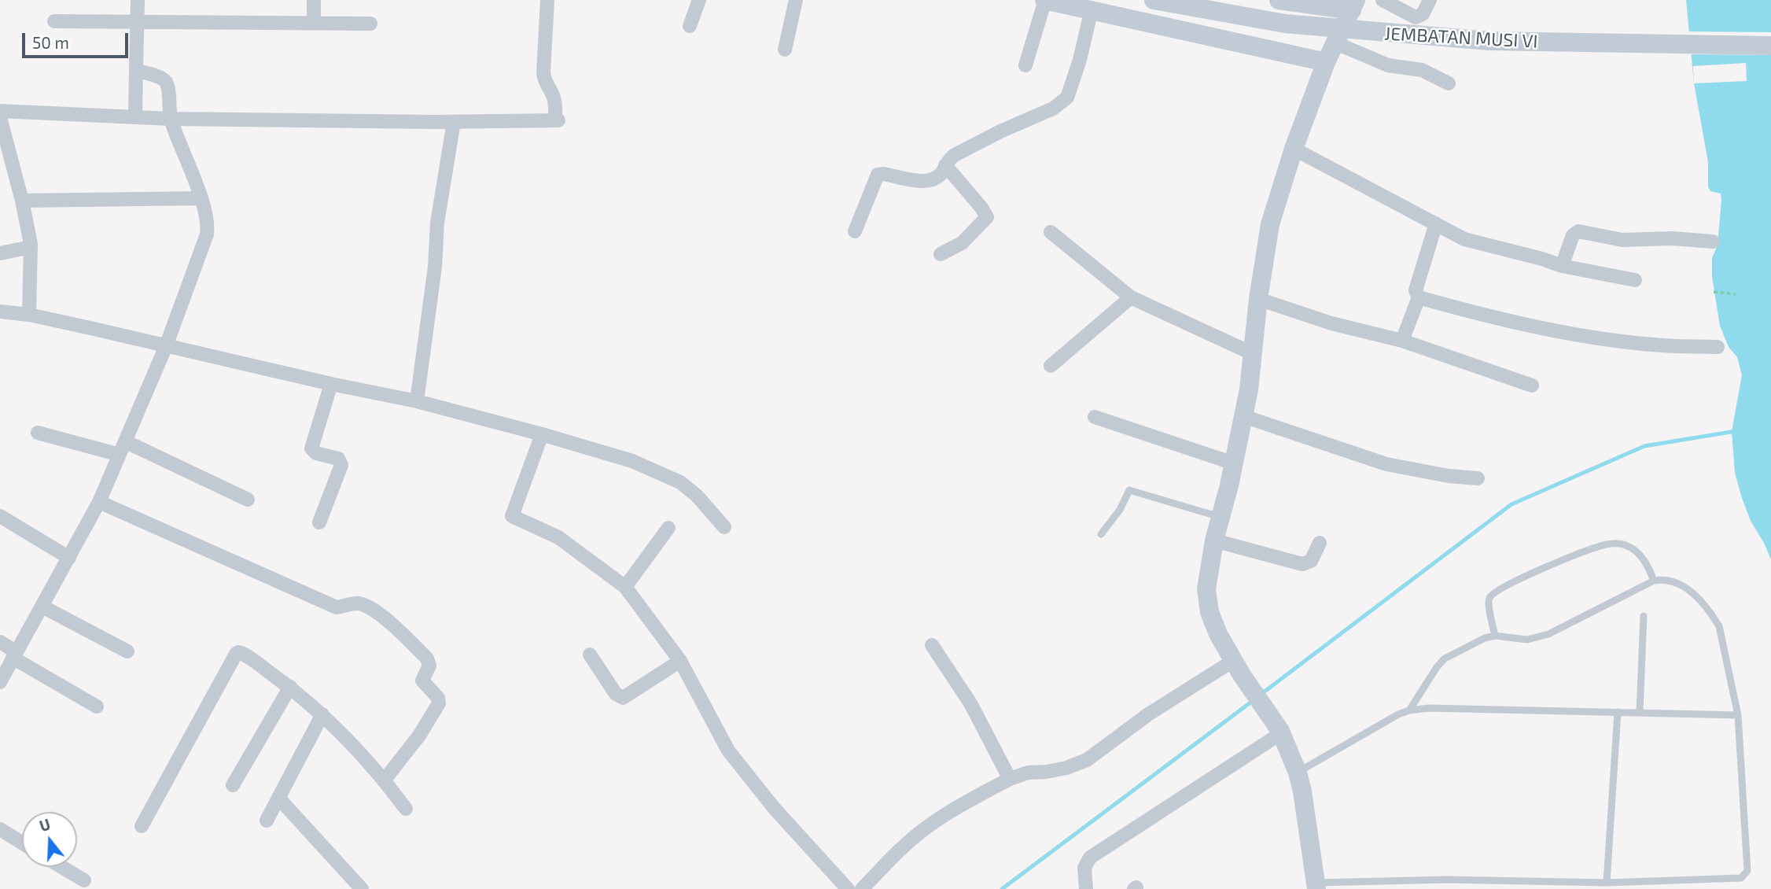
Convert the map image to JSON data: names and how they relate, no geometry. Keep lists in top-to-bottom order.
{
  "streets": {
    "street": ["JEMBATAN MUSI VI"]
  },
  "scale_bar": "50 m",
  "north": "top"
}
